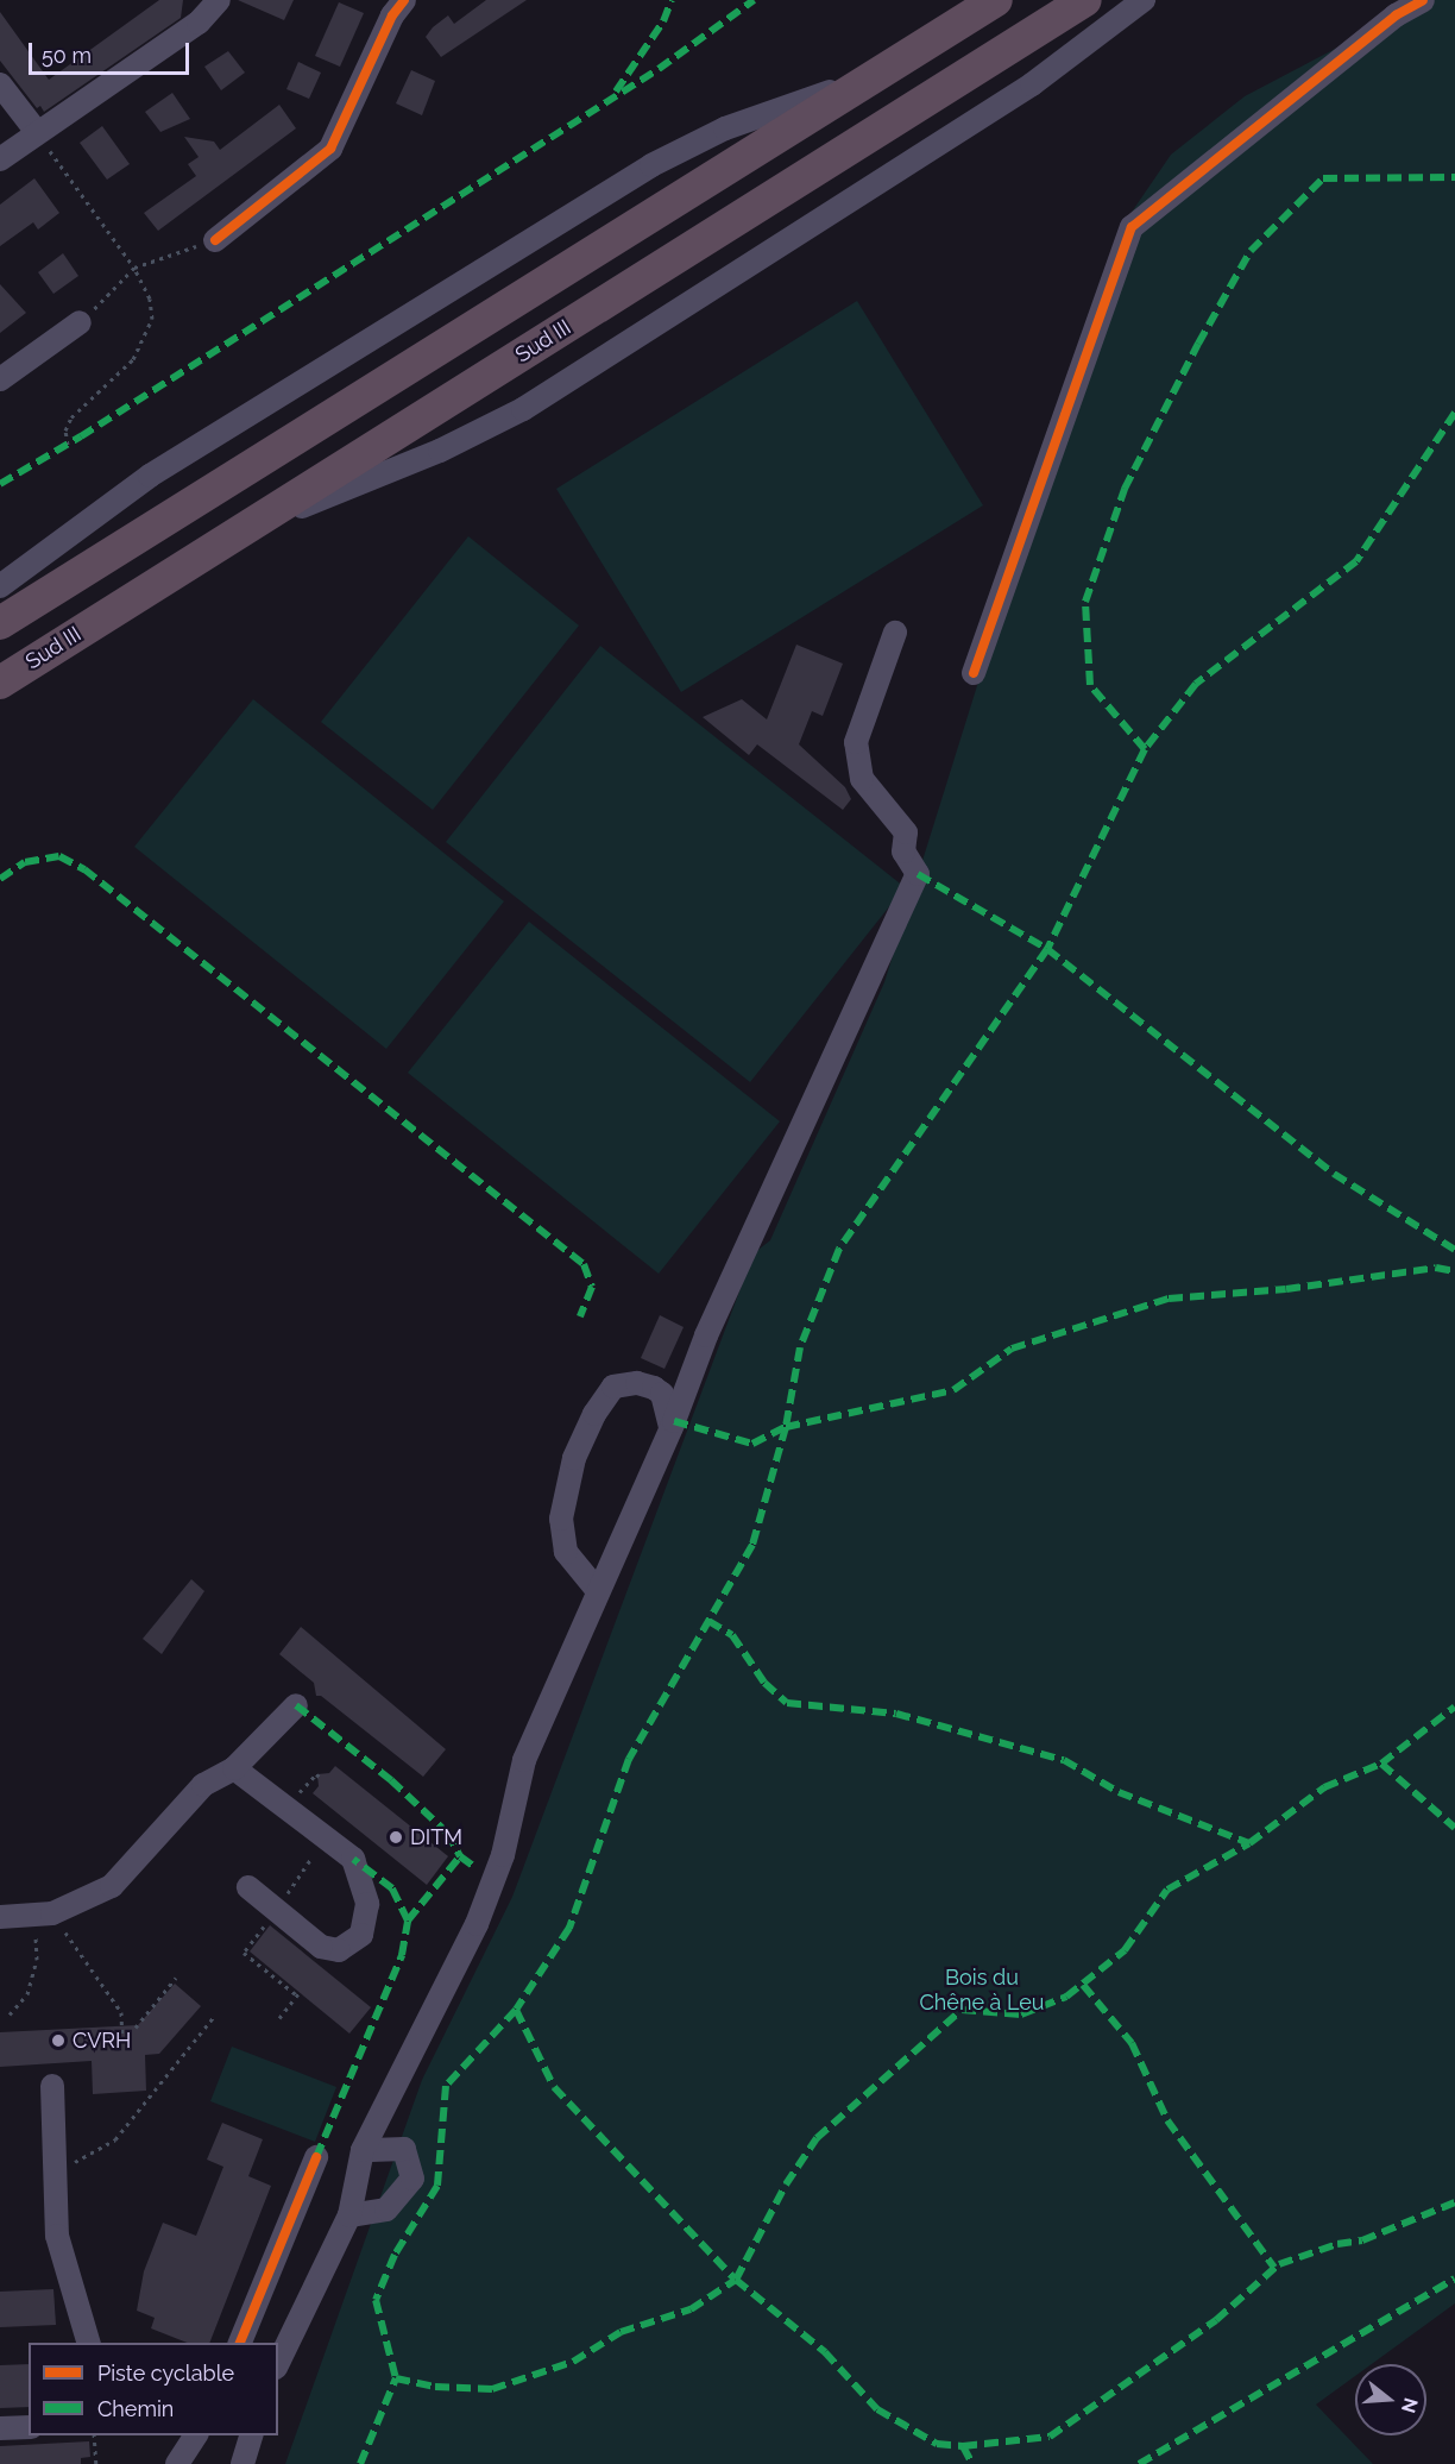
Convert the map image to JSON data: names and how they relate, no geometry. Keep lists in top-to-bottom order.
{
  "streets": {
    "highway": ["Sud III"]
  },
  "parks": ["Bois du Chêne à Leu"],
  "places": ["DITM", "CVRH"],
  "legend": ["Piste cyclable", "Chemin"],
  "scale_bar": "50 m",
  "north": "right"
}
